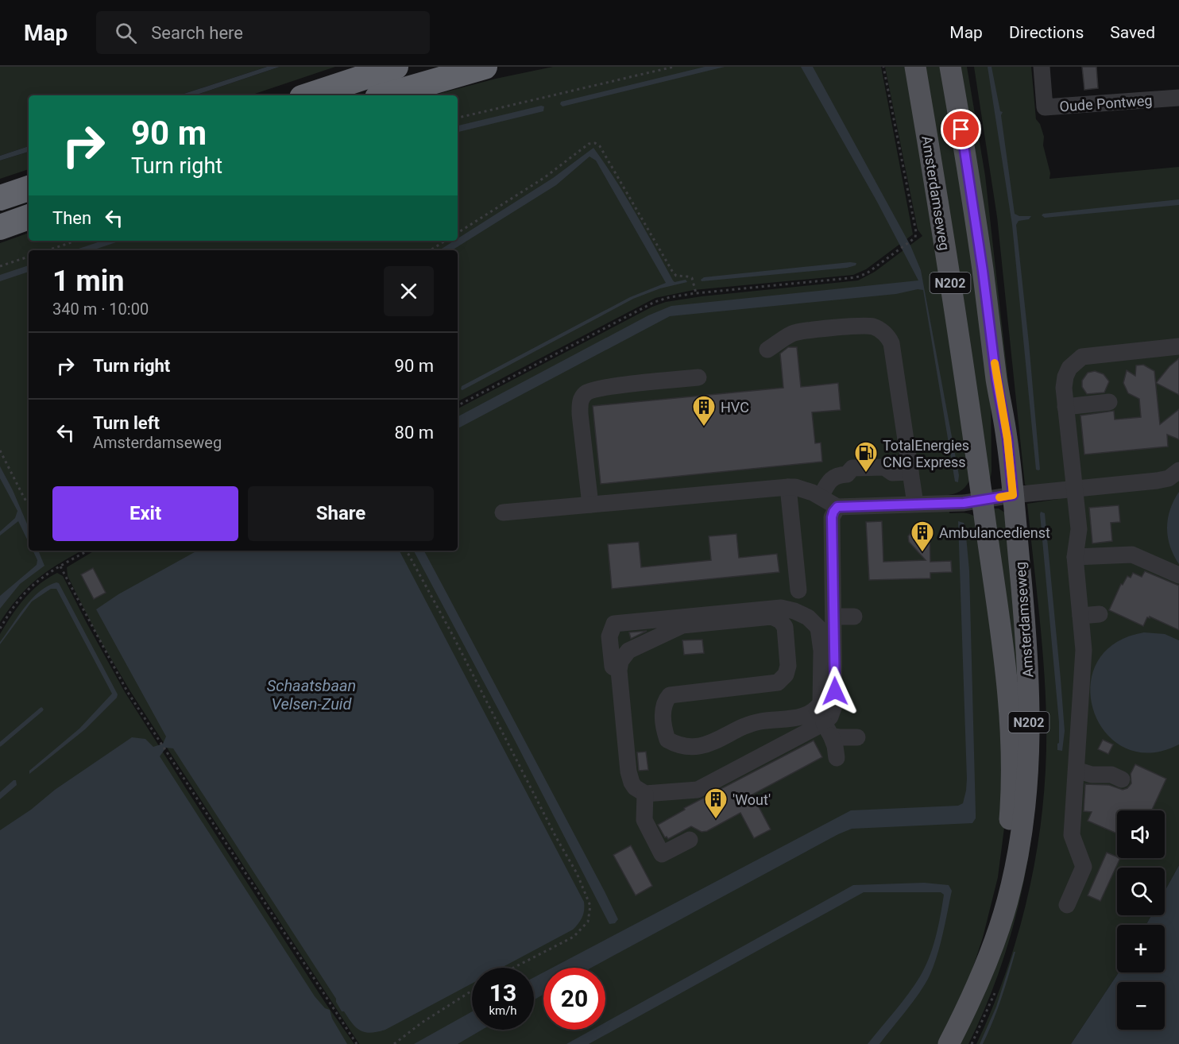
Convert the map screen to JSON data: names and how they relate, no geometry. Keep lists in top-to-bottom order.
{
  "streets": {
    "main road": ["Amsterdamseweg", "N202"],
    "street": ["Oude Pontweg"]
  },
  "water": ["Schaatsbaan Velsen-Zuid"],
  "places": {
    "building": ["HVC", "Ambulancedienst", "'Wout'"],
    "fuel station": ["TotalEnergies CNG Express"]
  },
  "page": {
    "header": "Map",
    "search": "Search here",
    "nav": ["Map", "Directions", "Saved"],
    "turn": ["90 m", "Turn right"],
    "then": "Then",
    "heading": ["1 min", "340 m · 10:00"],
    "list": [
      {
        "name": "Turn right",
        "value": "90 m"
      },
      {
        "name": "Turn left",
        "note": "Amsterdamseweg",
        "value": "80 m"
      }
    ],
    "buttons": ["Exit", "Share"],
    "map_buttons": ["+", "−"],
    "speed": "13 km/h",
    "limit": "20"
  }
}
